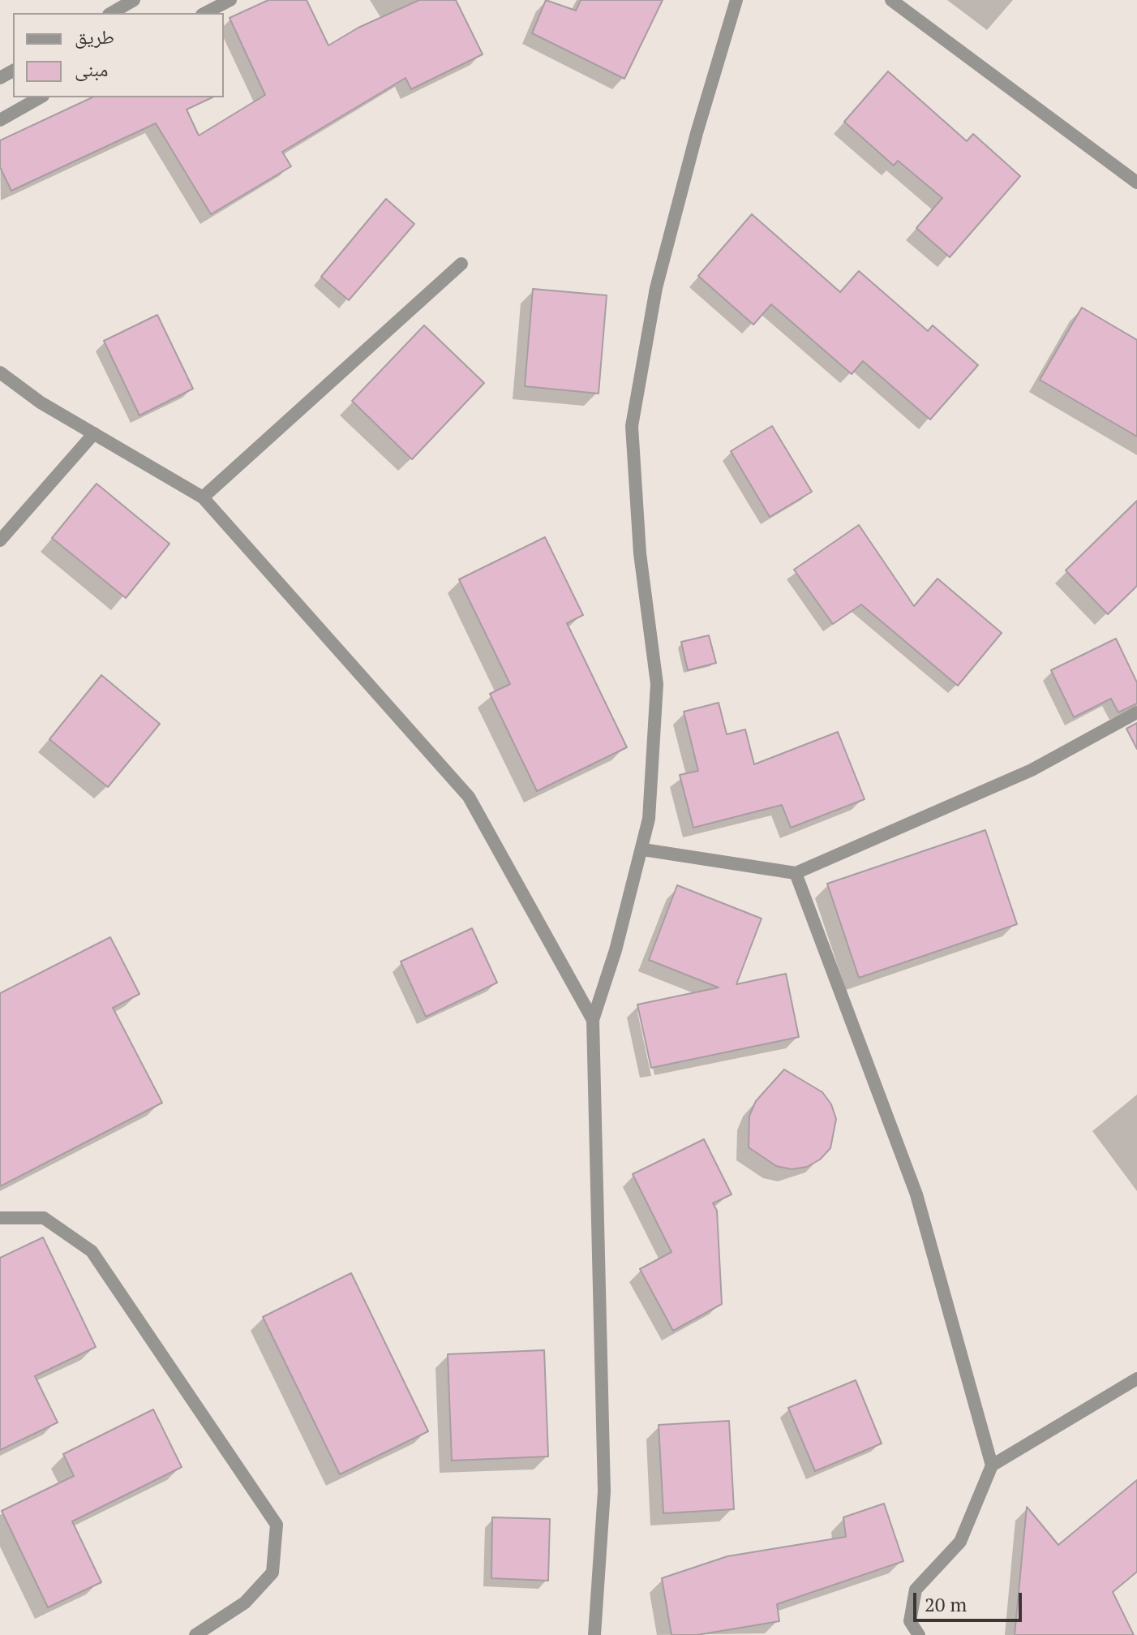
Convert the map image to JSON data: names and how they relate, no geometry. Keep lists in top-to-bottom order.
{
  "legend": ["طريق", "مبنى"],
  "scale_bar": "20 m"
}
